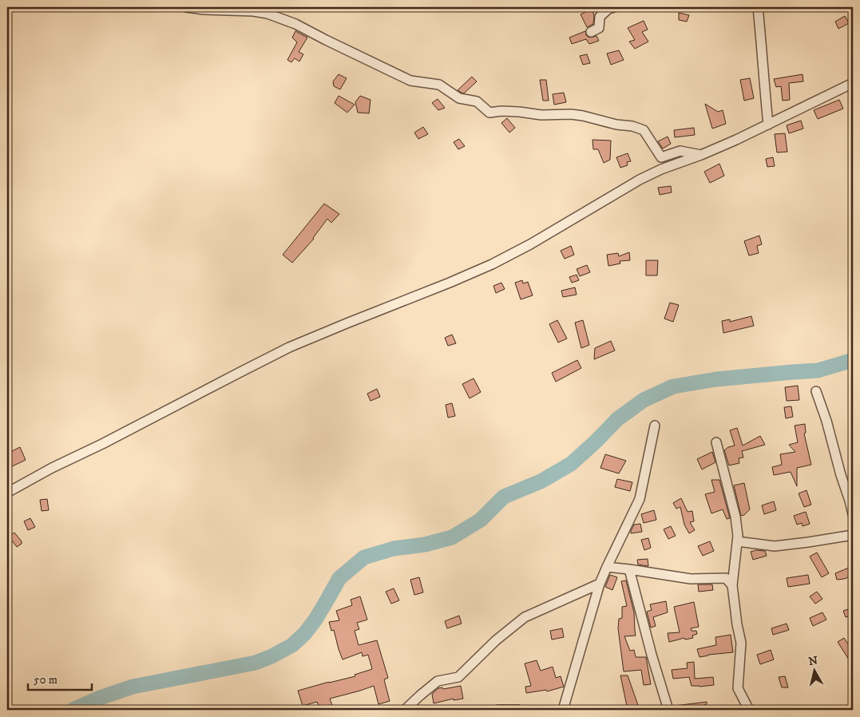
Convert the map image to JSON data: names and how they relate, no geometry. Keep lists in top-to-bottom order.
{
  "scale_bar": "50 m",
  "north": "top"
}
